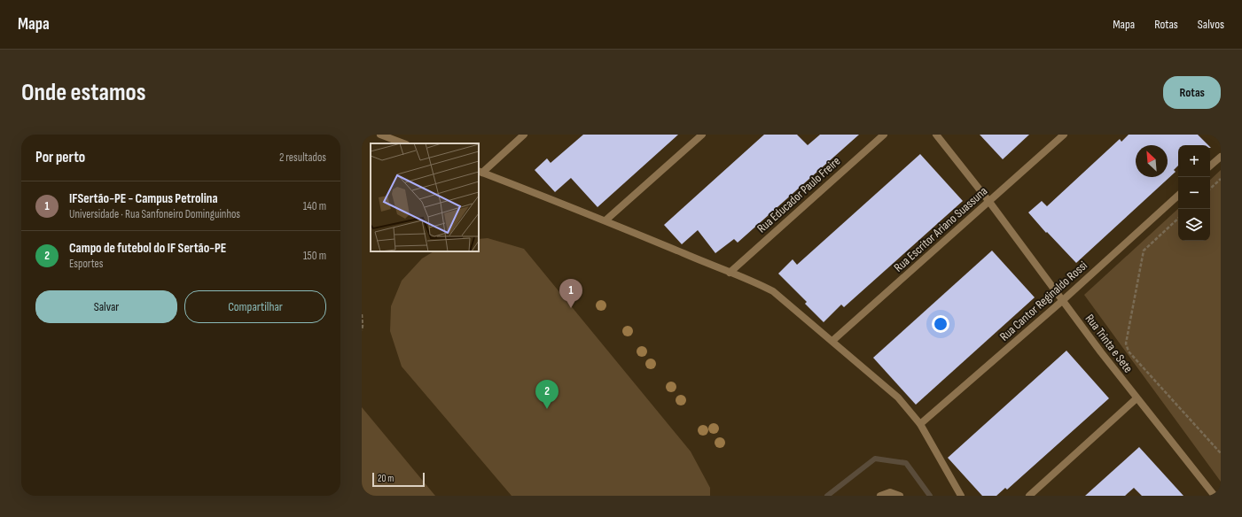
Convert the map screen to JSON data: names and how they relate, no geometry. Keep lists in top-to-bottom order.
{
  "streets": {
    "street": [
      "Rua Educador Paulo Freire",
      "Rua Escritor Ariano Suassuna",
      "Rua Cantor Reginaldo Rossi",
      "Rua Trinta e Sete"
    ]
  },
  "crossings": [
    ["Rua Escritor Ariano Suassuna", "Rua Trinta e Sete"],
    ["Rua Cantor Reginaldo Rossi", "Rua Trinta e Sete"]
  ],
  "scale_bar": "20 m",
  "north": "top left",
  "page": {
    "header": "Mapa",
    "nav": ["Mapa", "Rotas", "Salvos"],
    "buttons": [
      "Rotas",
      ["Salvar", "Compartilhar"]
    ],
    "title": "Onde estamos",
    "heading": ["Por perto", "2 resultados"],
    "map_buttons": ["+", "−"],
    "list": [
      {
        "mark": "1",
        "name": "IFSertão-PE - Campus Petrolina",
        "note": "Universidade · Rua Sanfoneiro Dominguinhos",
        "value": "140 m"
      },
      {
        "mark": "2",
        "name": "Campo de futebol do IF Sertão-PE",
        "note": "Esportes",
        "value": "150 m"
      }
    ],
    "pins": ["1", "2"],
    "scale": "20 m"
  }
}
